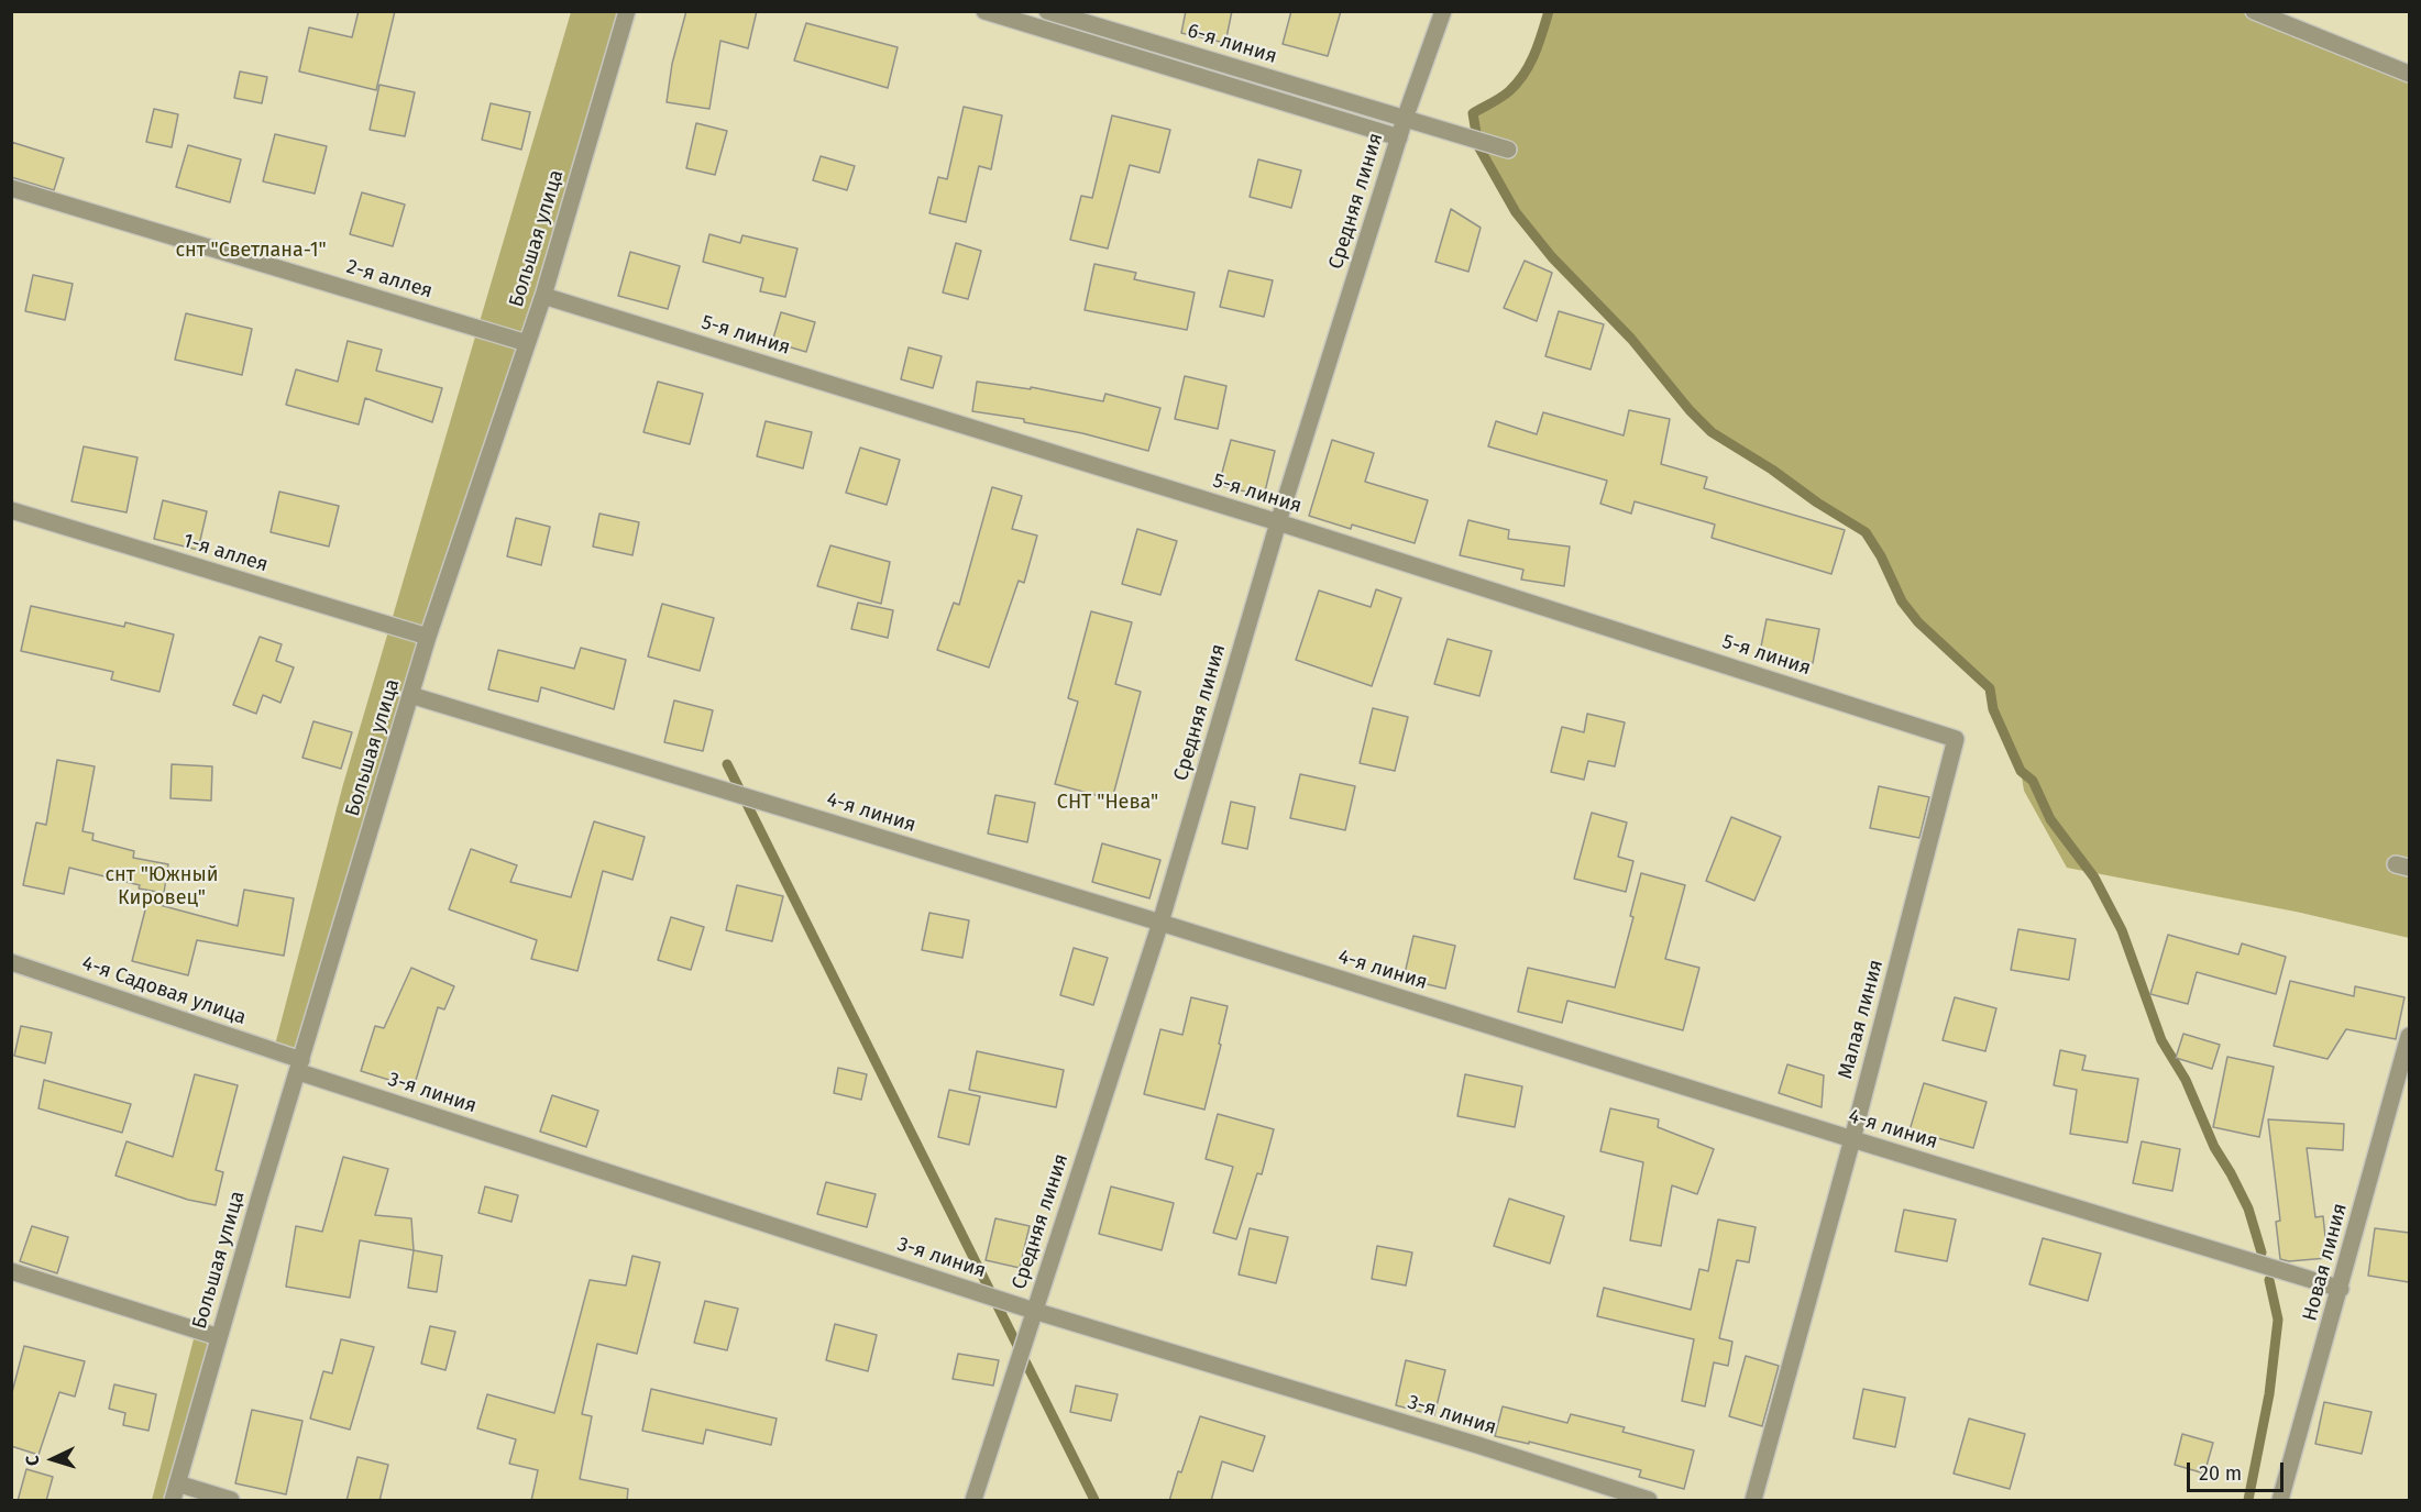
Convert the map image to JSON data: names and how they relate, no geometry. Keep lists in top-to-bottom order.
{
  "streets": {
    "street": [
      "6-я линия",
      "Средняя линия",
      "Большая улица",
      "2-я аллея",
      "5-я линия",
      "1-я аллея",
      "4-я линия",
      "4-я Садовая улица",
      "Малая линия",
      "3-я линия",
      "Новая линия"
    ]
  },
  "crossings": [
    ["6-я линия", "Средняя линия"],
    ["Средняя линия", "5-я линия"],
    ["Средняя линия", "4-я линия"],
    ["Средняя линия", "3-я линия"],
    ["Большая улица", "2-я аллея"],
    ["Большая улица", "5-я линия"],
    ["Большая улица", "1-я аллея"],
    ["Большая улица", "4-я линия"],
    ["Большая улица", "4-я Садовая улица"],
    ["Большая улица", "3-я линия"],
    ["5-я линия", "Малая линия"],
    ["4-я линия", "Малая линия"],
    ["4-я линия", "Новая линия"],
    ["4-я Садовая улица", "3-я линия"]
  ],
  "parks": ["снт \"Светлана-1\"", "СНТ \"Нева\"", "снт \"Южный Кировец\""],
  "scale_bar": "20 m",
  "north": "left"
}
